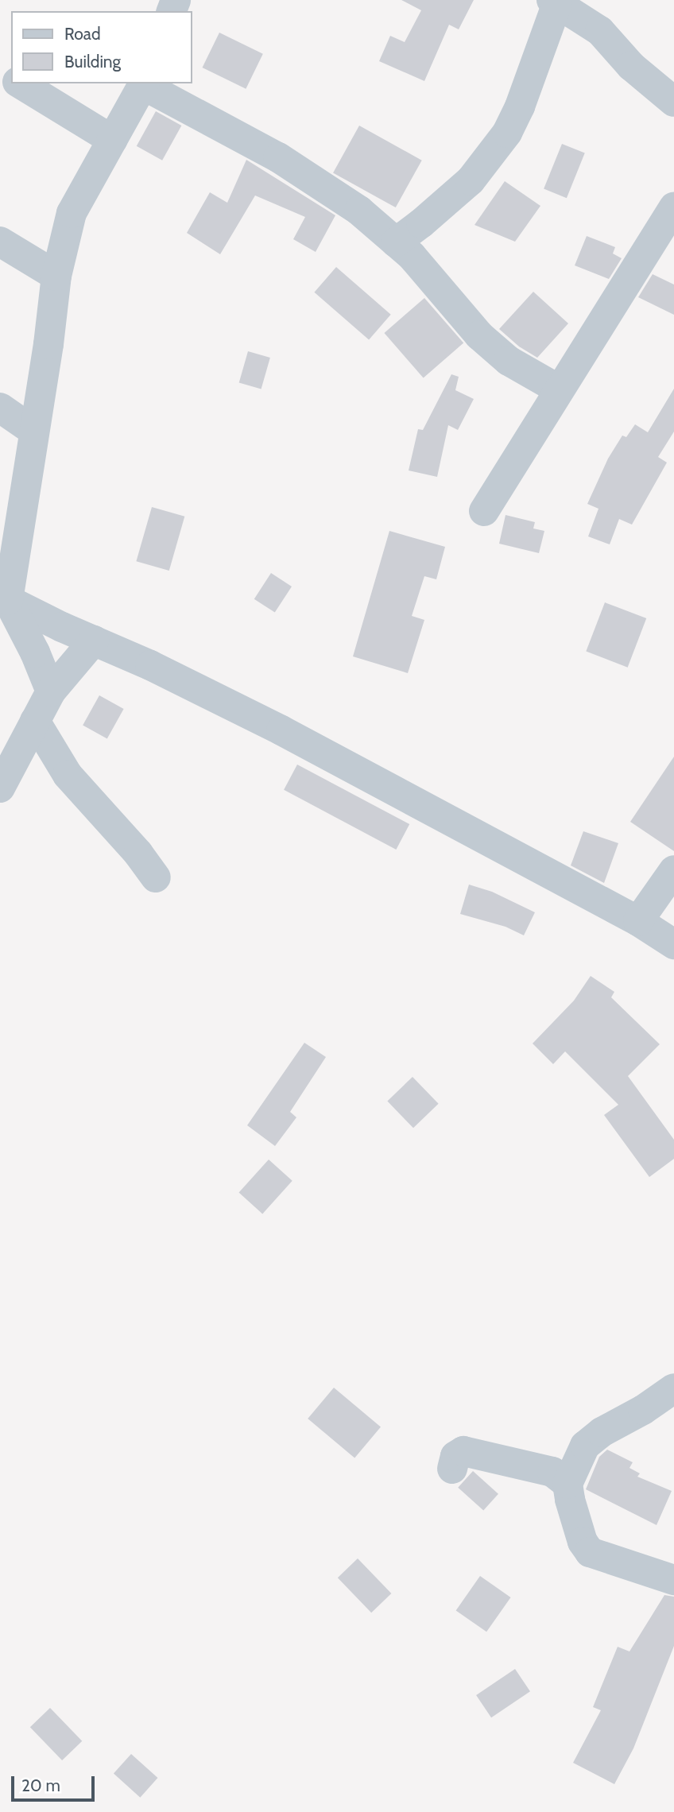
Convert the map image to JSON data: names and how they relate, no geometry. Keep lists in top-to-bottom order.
{
  "legend": ["Road", "Building"],
  "scale_bar": "20 m"
}
